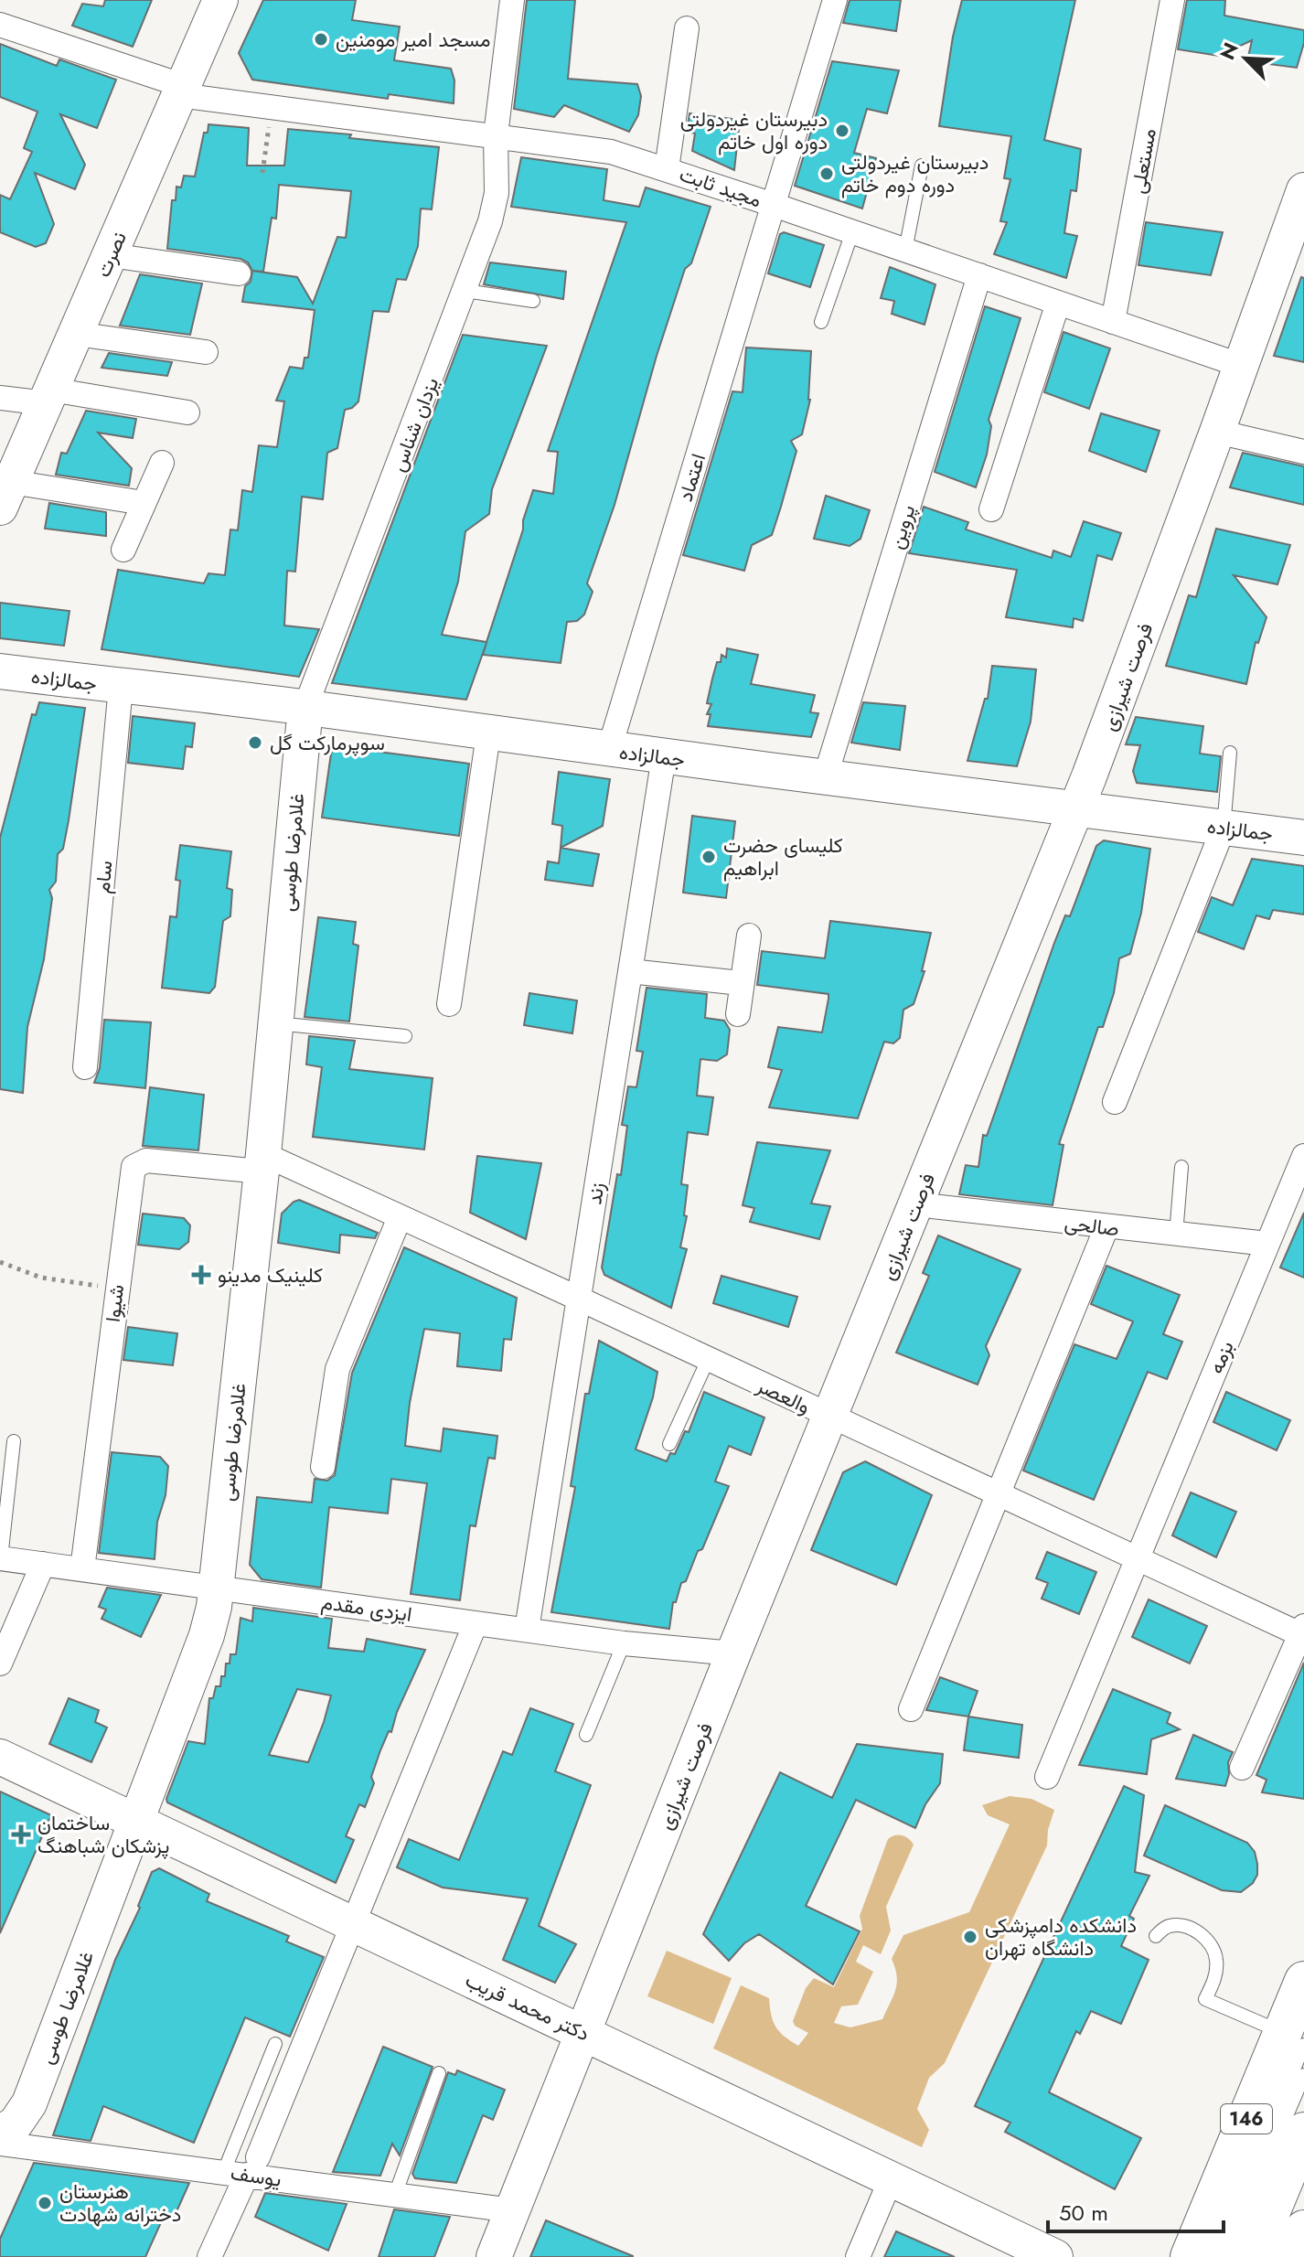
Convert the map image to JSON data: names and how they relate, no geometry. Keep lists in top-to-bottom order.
{
  "streets": {
    "main road": ["146"],
    "street": [
      "مستعلی",
      "مجید ثابت",
      "نصرت",
      "یزدان شناس",
      "اعتماد",
      "پروین",
      "فرصت شیرازی",
      "جمالزاده",
      "غلامرضا طوسی",
      "سام",
      "زند",
      "صالحی",
      "شیوا",
      "بزمه",
      "والعصر",
      "ایزدی مقدم",
      "دکتر محمد قریب",
      "یوسف"
    ]
  },
  "crossings": [
    ["مستعلی", "مجید ثابت"],
    ["مجید ثابت", "نصرت"],
    ["مجید ثابت", "یزدان شناس"],
    ["مجید ثابت", "اعتماد"],
    ["مجید ثابت", "پروین"],
    ["مجید ثابت", "فرصت شیرازی"],
    ["یزدان شناس", "جمالزاده"],
    ["یزدان شناس", "غلامرضا طوسی"],
    ["اعتماد", "جمالزاده"],
    ["پروین", "جمالزاده"],
    ["فرصت شیرازی", "جمالزاده"],
    ["فرصت شیرازی", "صالحی"],
    ["فرصت شیرازی", "والعصر"],
    ["فرصت شیرازی", "ایزدی مقدم"],
    ["فرصت شیرازی", "دکتر محمد قریب"],
    ["فرصت شیرازی", "یوسف"],
    ["جمالزاده", "غلامرضا طوسی"],
    ["جمالزاده", "سام"],
    ["جمالزاده", "زند"],
    ["غلامرضا طوسی", "شیوا"],
    ["غلامرضا طوسی", "والعصر"],
    ["غلامرضا طوسی", "ایزدی مقدم"],
    ["غلامرضا طوسی", "دکتر محمد قریب"],
    ["زند", "والعصر"],
    ["زند", "ایزدی مقدم"],
    ["صالحی", "بزمه"],
    ["شیوا", "والعصر"],
    ["شیوا", "ایزدی مقدم"],
    ["بزمه", "والعصر"]
  ],
  "places": {
    "other": [
      "مسجد امیر مومنین",
      "دبیرستان غیردولتی دوره اول خاتم",
      "دبیرستان غیردولتی دوره دوم خاتم",
      "سوپرمارکت گل",
      "کلیسای حضرت ابراهیم",
      "دانشکده دامپزشکی دانشگاه تهران",
      "هنرستان دخترانه شهادت"
    ],
    "health": ["کلینیک مدینو", "ساختمان پزشکان شباهنگ"]
  },
  "scale_bar": "50 m",
  "north": "top left"
}
